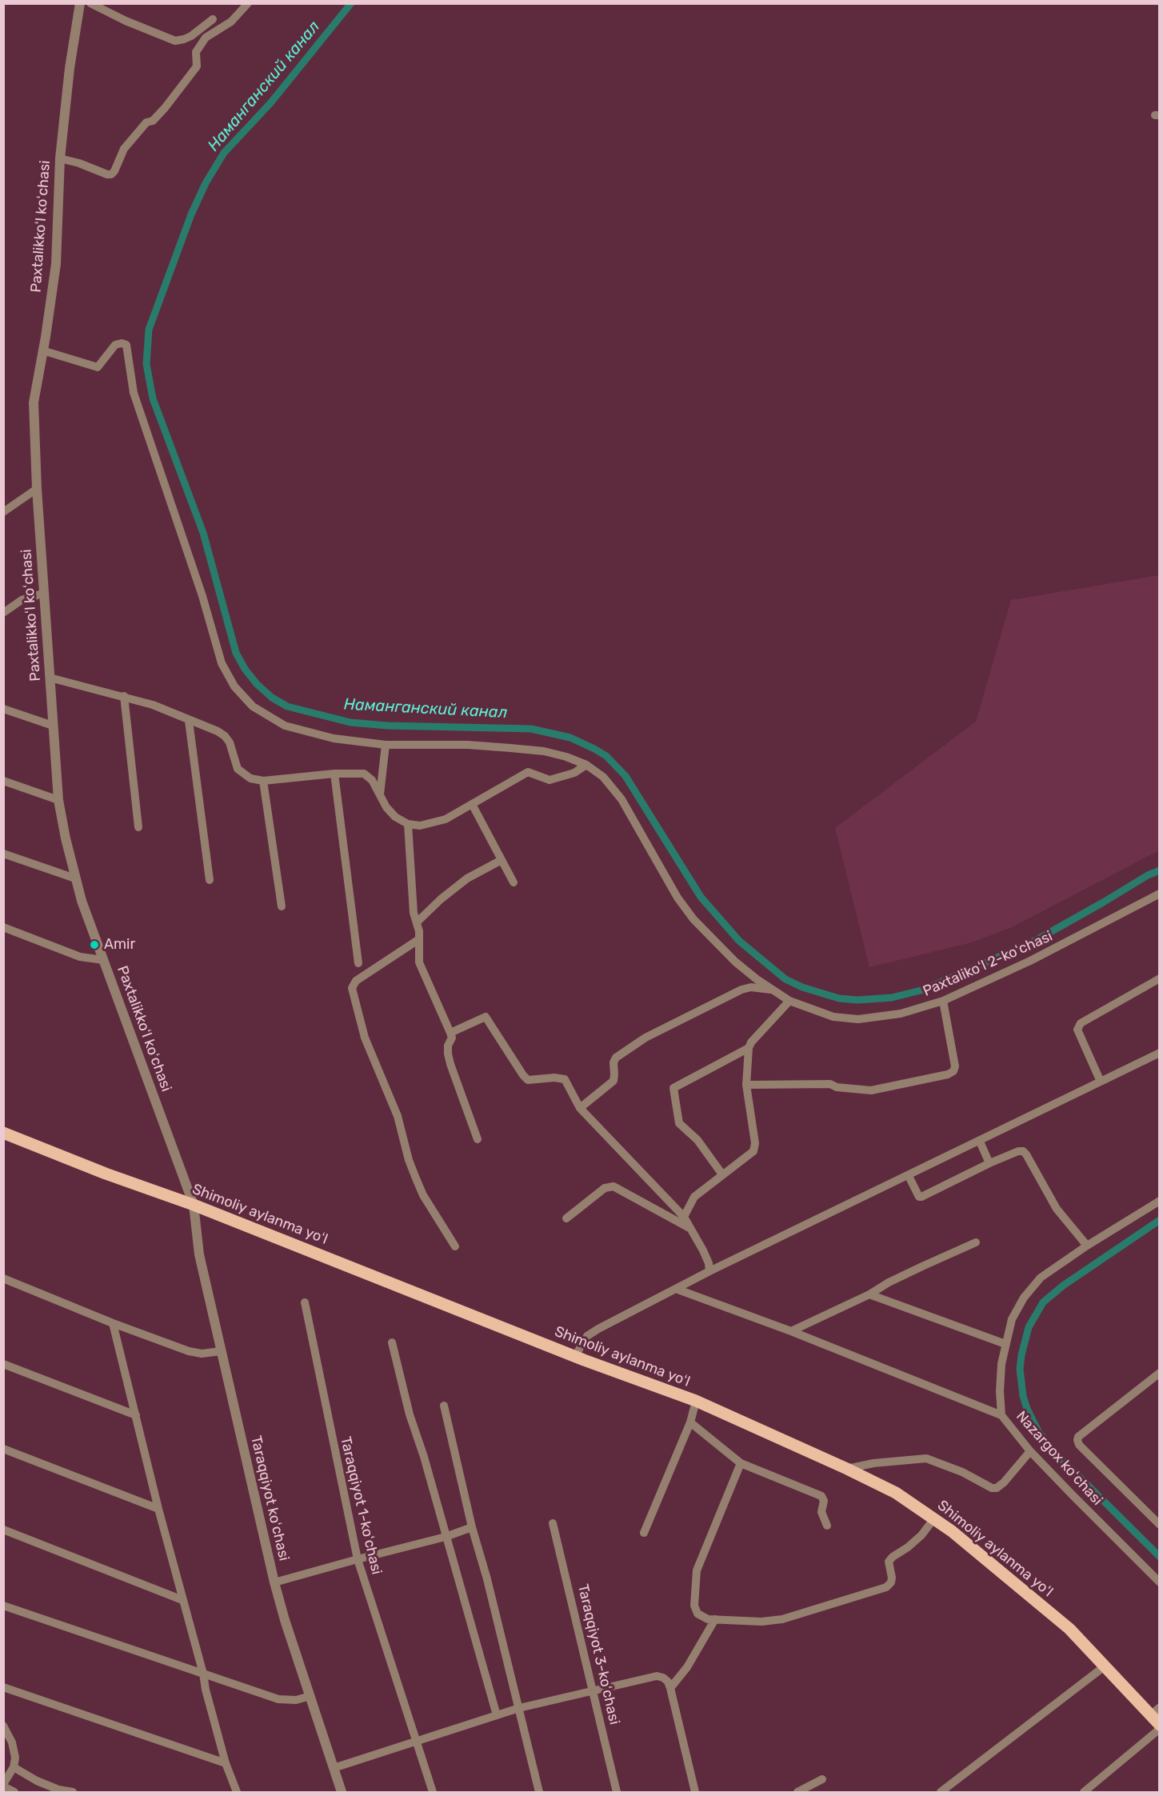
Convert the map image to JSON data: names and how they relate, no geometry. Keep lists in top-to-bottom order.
{
  "streets": {
    "main road": ["Shimoliy aylanma yoʻl"],
    "street": [
      "Paxtalikkoʻl koʻchasi",
      "Paxtalikoʻl 2-koʻchasi",
      "Nazargox koʻchasi",
      "Taraqqiyot koʻchasi",
      "Taraqqiyot 1-koʻchasi",
      "Taraqqiyot 3-koʻchasi"
    ]
  },
  "crossings": [
    ["Paxtalikkoʻl koʻchasi", "Paxtalikoʻl 2-koʻchasi"],
    ["Paxtalikkoʻl koʻchasi", "Shimoliy aylanma yoʻl"],
    ["Paxtalikkoʻl koʻchasi", "Taraqqiyot koʻchasi"],
    ["Shimoliy aylanma yoʻl", "Taraqqiyot koʻchasi"]
  ],
  "water": ["Наманганский канал"],
  "places": ["Amir"]
}
